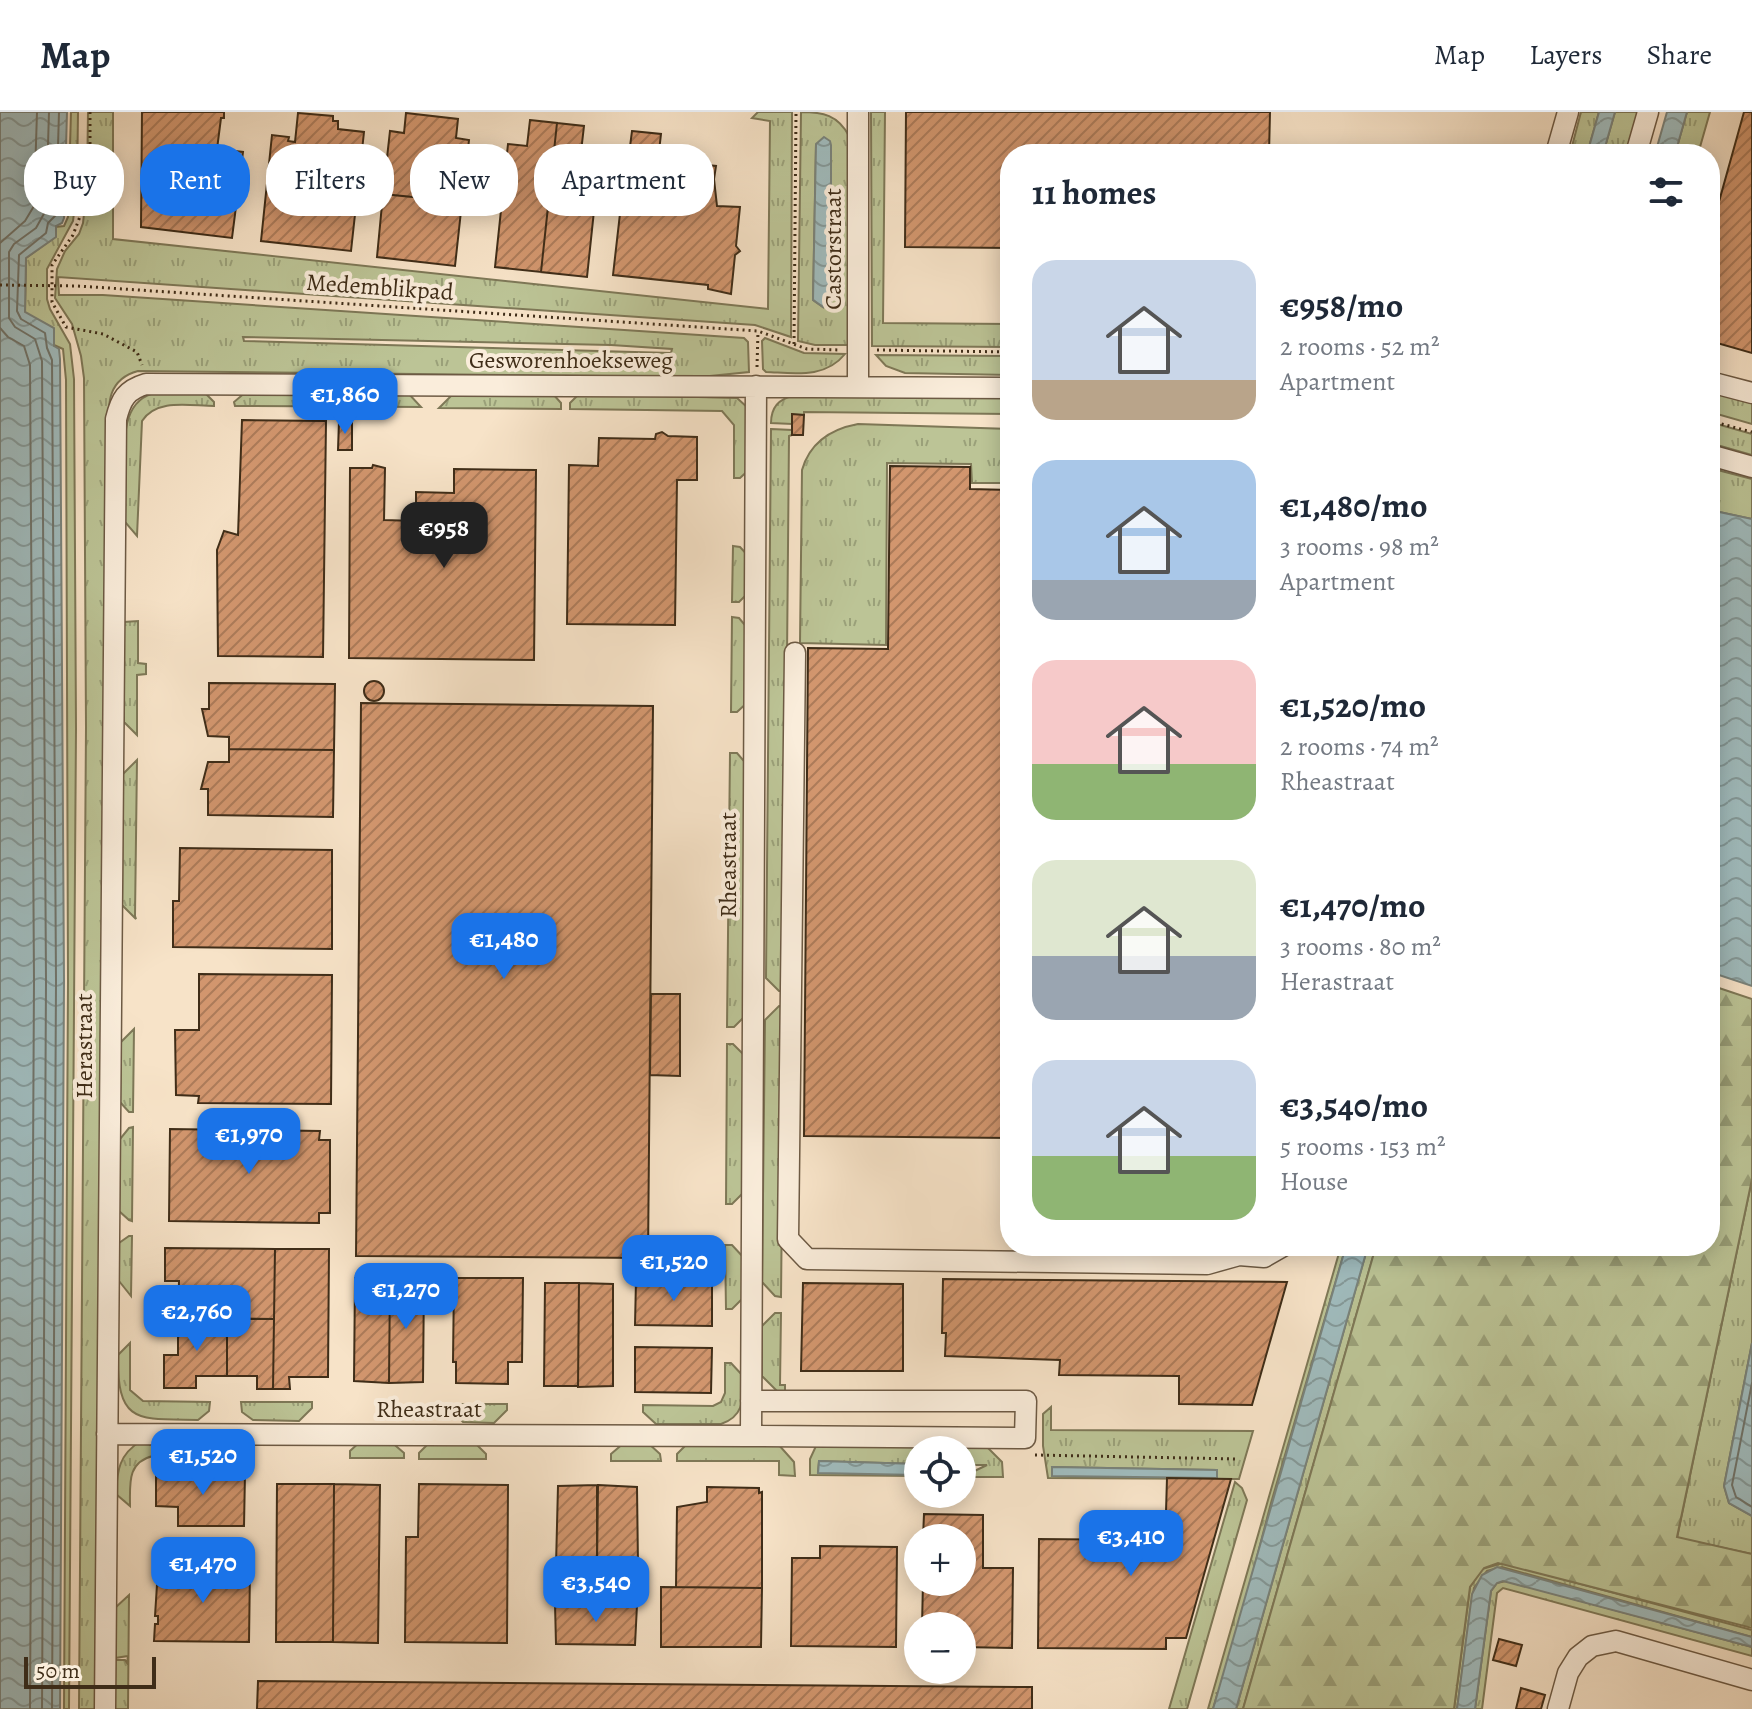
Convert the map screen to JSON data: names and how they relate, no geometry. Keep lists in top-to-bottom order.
{
  "streets": {
    "street": [
      "Castorstraat",
      "Gesworenhoekseweg",
      "Rheastraat",
      "Herastraat"
    ],
    "path": ["Medemblikpad"]
  },
  "crossings": [
    ["Castorstraat", "Gesworenhoekseweg"],
    ["Gesworenhoekseweg", "Rheastraat"],
    ["Gesworenhoekseweg", "Herastraat"],
    ["Rheastraat", "Herastraat"]
  ],
  "scale_bar": "50 m",
  "page": {
    "header": "Map",
    "nav": ["Map", "Layers", "Share"],
    "chip": [
      "Buy",
      "Rent",
      "Filters",
      "New",
      "Apartment"
    ],
    "heading": "11 homes",
    "list": [
      {
        "name": "€958/mo",
        "note": "2 rooms · 52 m² · Apartment"
      },
      {
        "name": "€1,480/mo",
        "note": "3 rooms · 98 m² · Apartment"
      },
      {
        "name": "€1,520/mo",
        "note": "2 rooms · 74 m² · Rheastraat"
      },
      {
        "name": "€1,470/mo",
        "note": "3 rooms · 80 m² · Herastraat"
      },
      {
        "name": "€3,540/mo",
        "note": "5 rooms · 153 m² · House"
      }
    ],
    "price": [
      "€1,860",
      "€958",
      "€1,480",
      "€1,970",
      "€1,520",
      "€1,270",
      "€2,760",
      "€1,520",
      "€3,410",
      "€1,470",
      "€3,540"
    ],
    "map_buttons": ["+", "−"],
    "scale": "50 m"
  }
}
